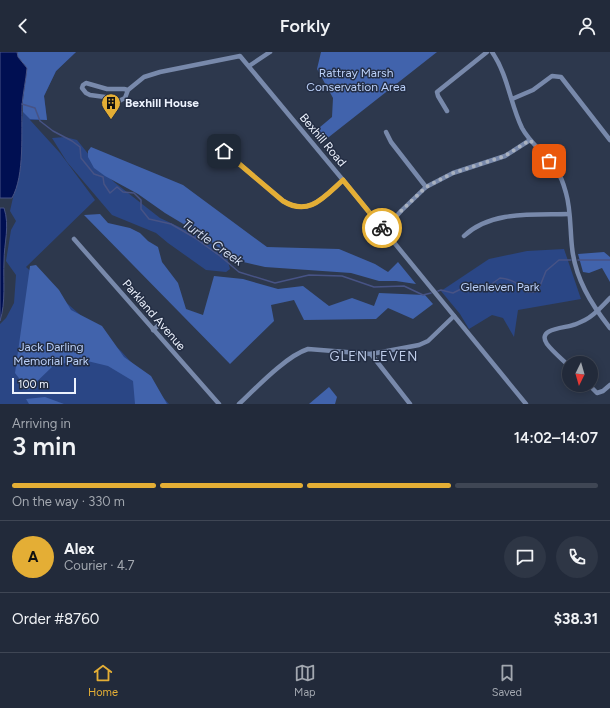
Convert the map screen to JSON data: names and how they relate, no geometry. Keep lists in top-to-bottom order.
{
  "streets": {
    "street": ["Bexhill Road", "Parkland Avenue"]
  },
  "districts": ["GLEN LEVEN"],
  "water": ["Turtle Creek"],
  "parks": ["Rattray Marsh Conservation Area", "Glenleven Park", "Jack Darling Memorial Park"],
  "places": {
    "building": ["Bexhill House"]
  },
  "scale_bar": "100 m",
  "north": "bottom",
  "page": {
    "header": "Forkly",
    "scale": "100 m",
    "heading": ["3 min", "Arriving in", "14:02–14:07"],
    "panel": [
      "Alex",
      "Courier · 4.7",
      "Order #8760",
      "$38.31"
    ],
    "bar": "On the way · 330 m",
    "round": "A",
    "tabs": ["Home", "Map", "Saved"]
  }
}
